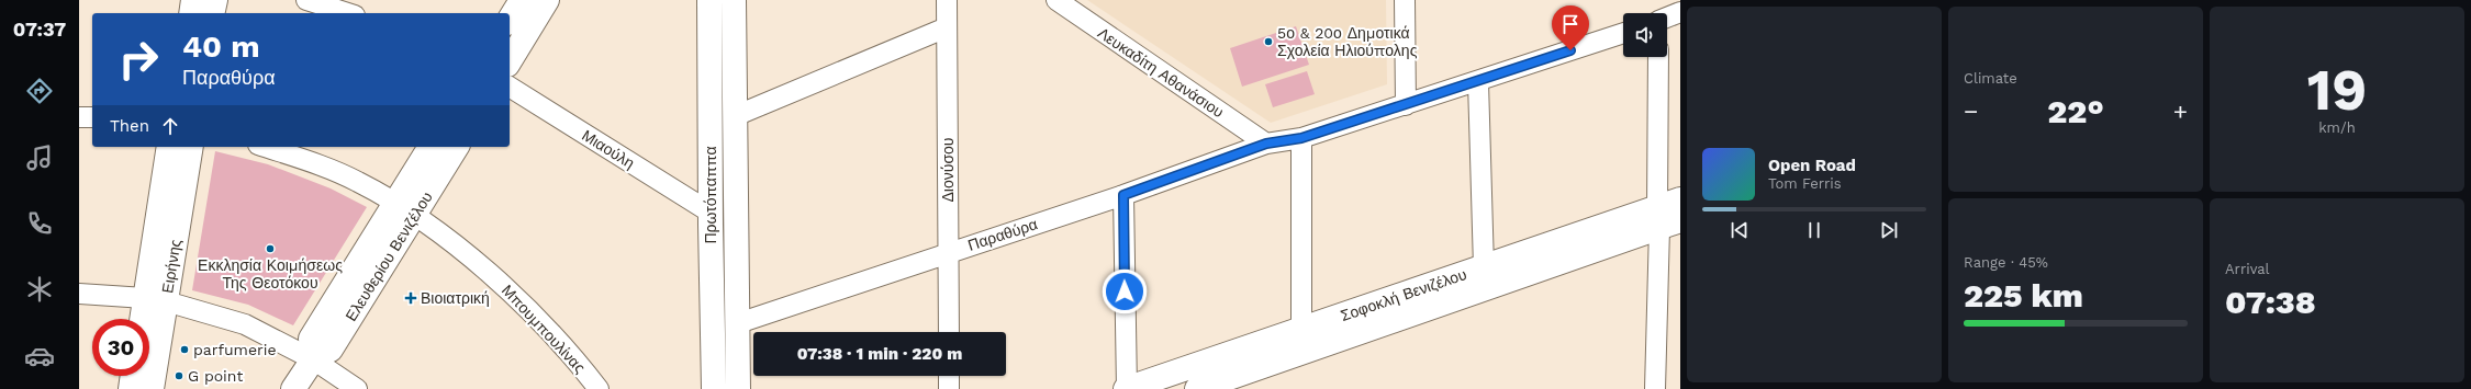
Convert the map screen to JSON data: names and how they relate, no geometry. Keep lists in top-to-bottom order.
{
  "streets": {
    "street": [
      "Λευκαδίτη Αθανάσιου",
      "Μιαούλη",
      "Διονύσου",
      "Πρωτόπαππα",
      "Παραθύρα",
      "Ελευθερίου Βενιζέλου",
      "Ειρήνης",
      "Σοφοκλή Βενιζέλου",
      "Μπουμπουλίνας"
    ]
  },
  "crossings": [
    ["Λευκαδίτη Αθανάσιου", "Παραθύρα"],
    ["Μιαούλη", "Πρωτόπαππα"],
    ["Διονύσου", "Παραθύρα"],
    ["Πρωτόπαππα", "Παραθύρα"],
    ["Ελευθερίου Βενιζέλου", "Μπουμπουλίνας"]
  ],
  "places": {
    "other": [
      "5ο & 20ο Δημοτικά Σχολεία Ηλιούπολης",
      "Εκκλησία Κοιμήσεως Της Θεοτόκου",
      "parfumerie",
      "G point"
    ],
    "health": ["Βιοιατρική"]
  },
  "page": {
    "tabs": "07:37",
    "tile": [
      "Climate",
      ["19", "km/h"],
      ["Range · 45%", "225 km"],
      ["Arrival", "07:38"]
    ],
    "turn": ["40 m", "Παραθύρα"],
    "heat": ["−", "22°", "+"],
    "then": "Then",
    "song": ["Open Road", "Tom Ferris"],
    "limit": "30",
    "trip": "07:38 · 1 min · 220 m"
  }
}
